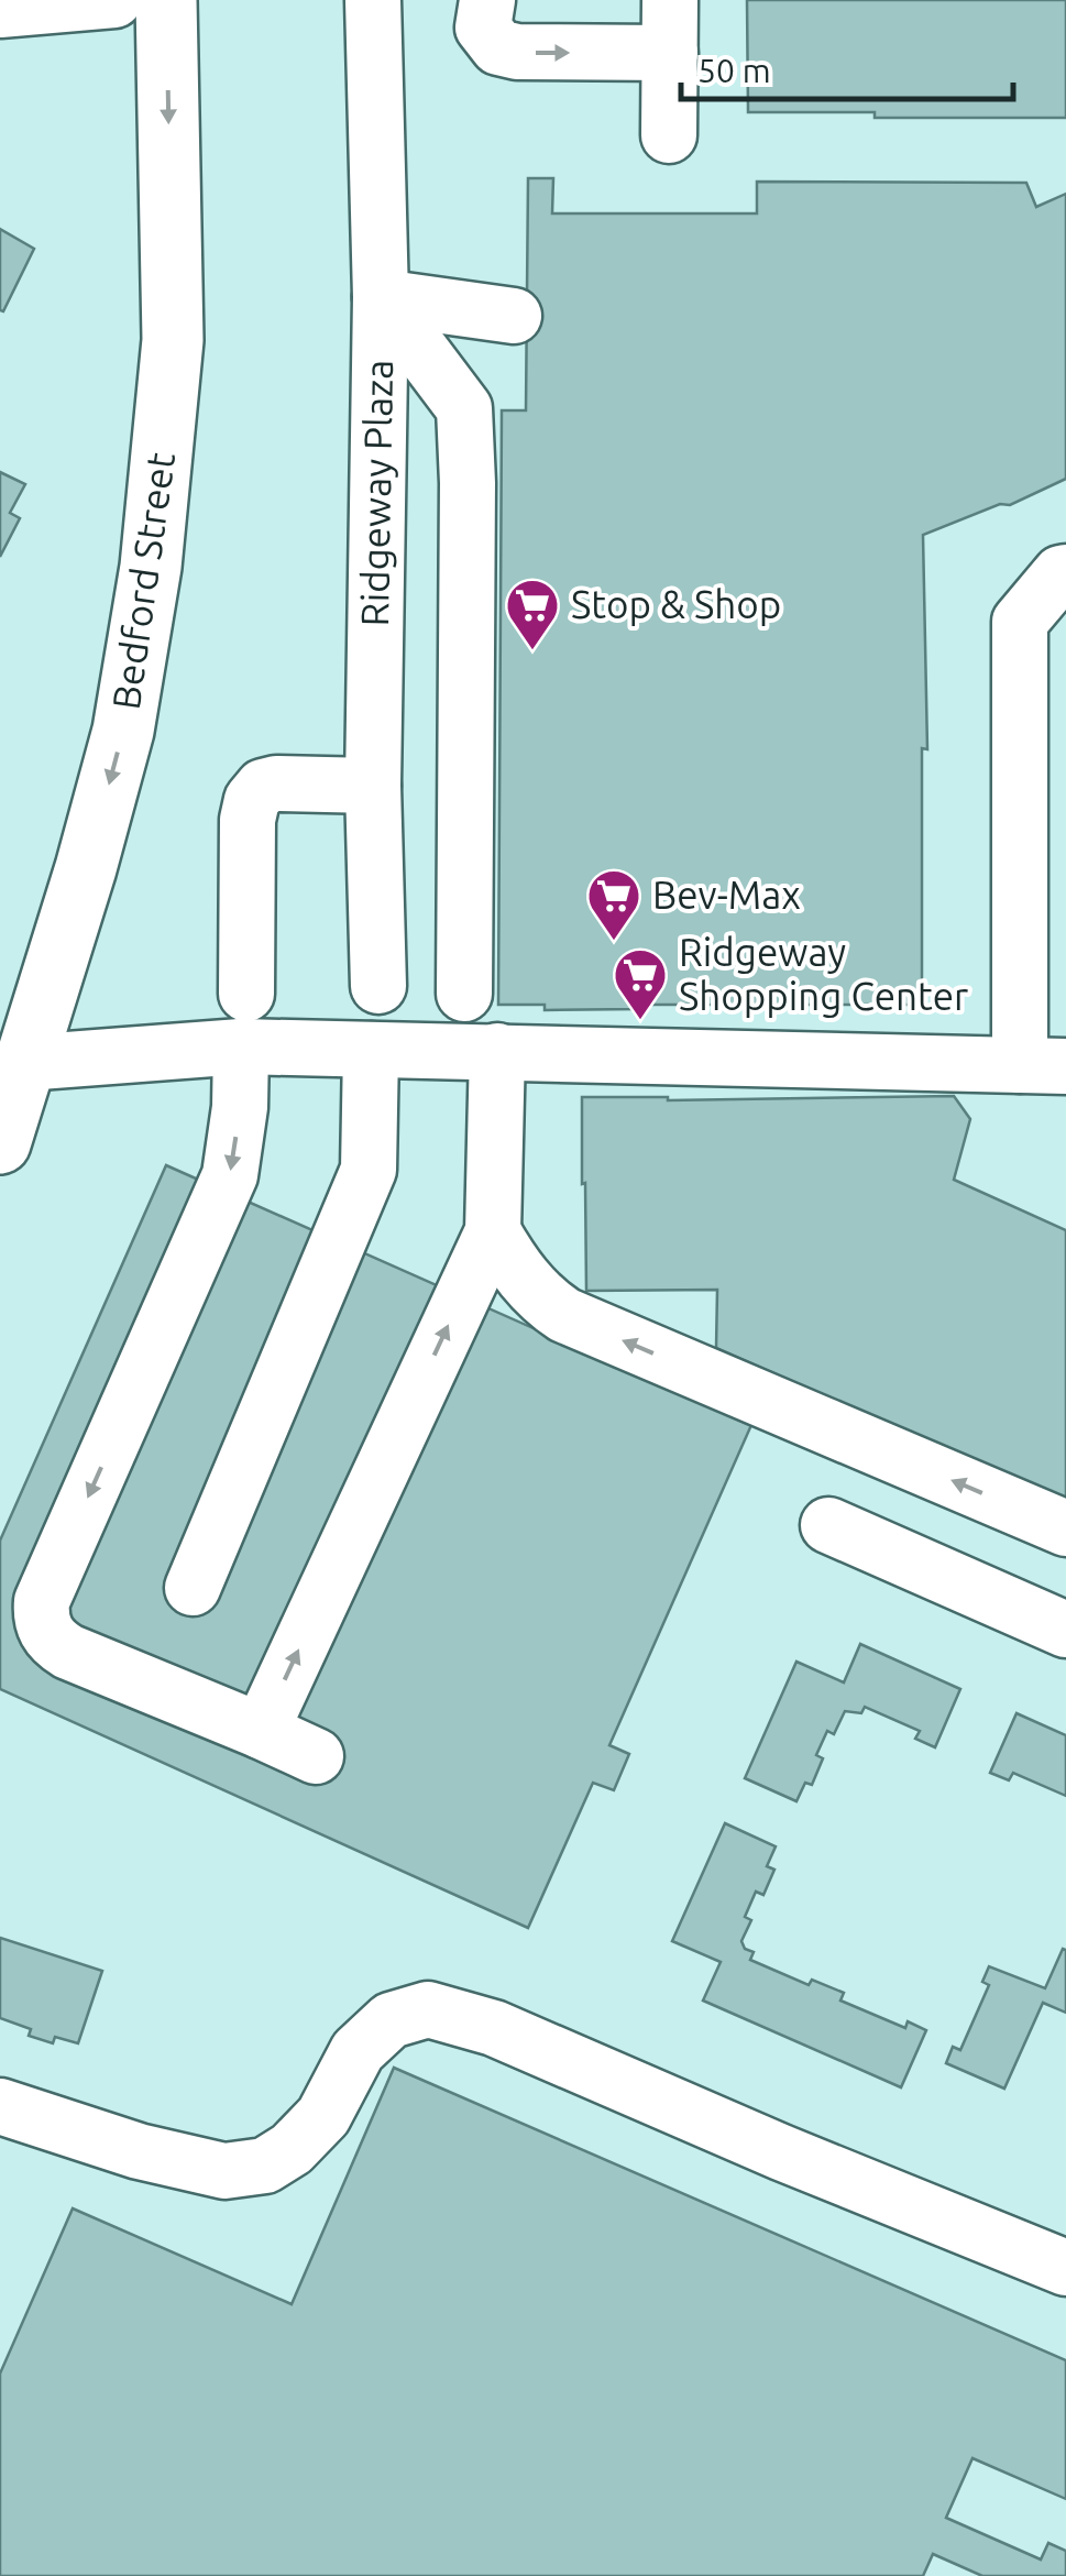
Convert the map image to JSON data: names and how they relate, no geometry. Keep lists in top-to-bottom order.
{
  "streets": {
    "main road": ["Bedford Street"],
    "street": ["Ridgeway Plaza"]
  },
  "one_way": ["Bedford Street"],
  "places": {
    "supermarket": ["Stop & Shop", "Bev-Max", "Ridgeway Shopping Center"]
  },
  "scale_bar": "50 m"
}
